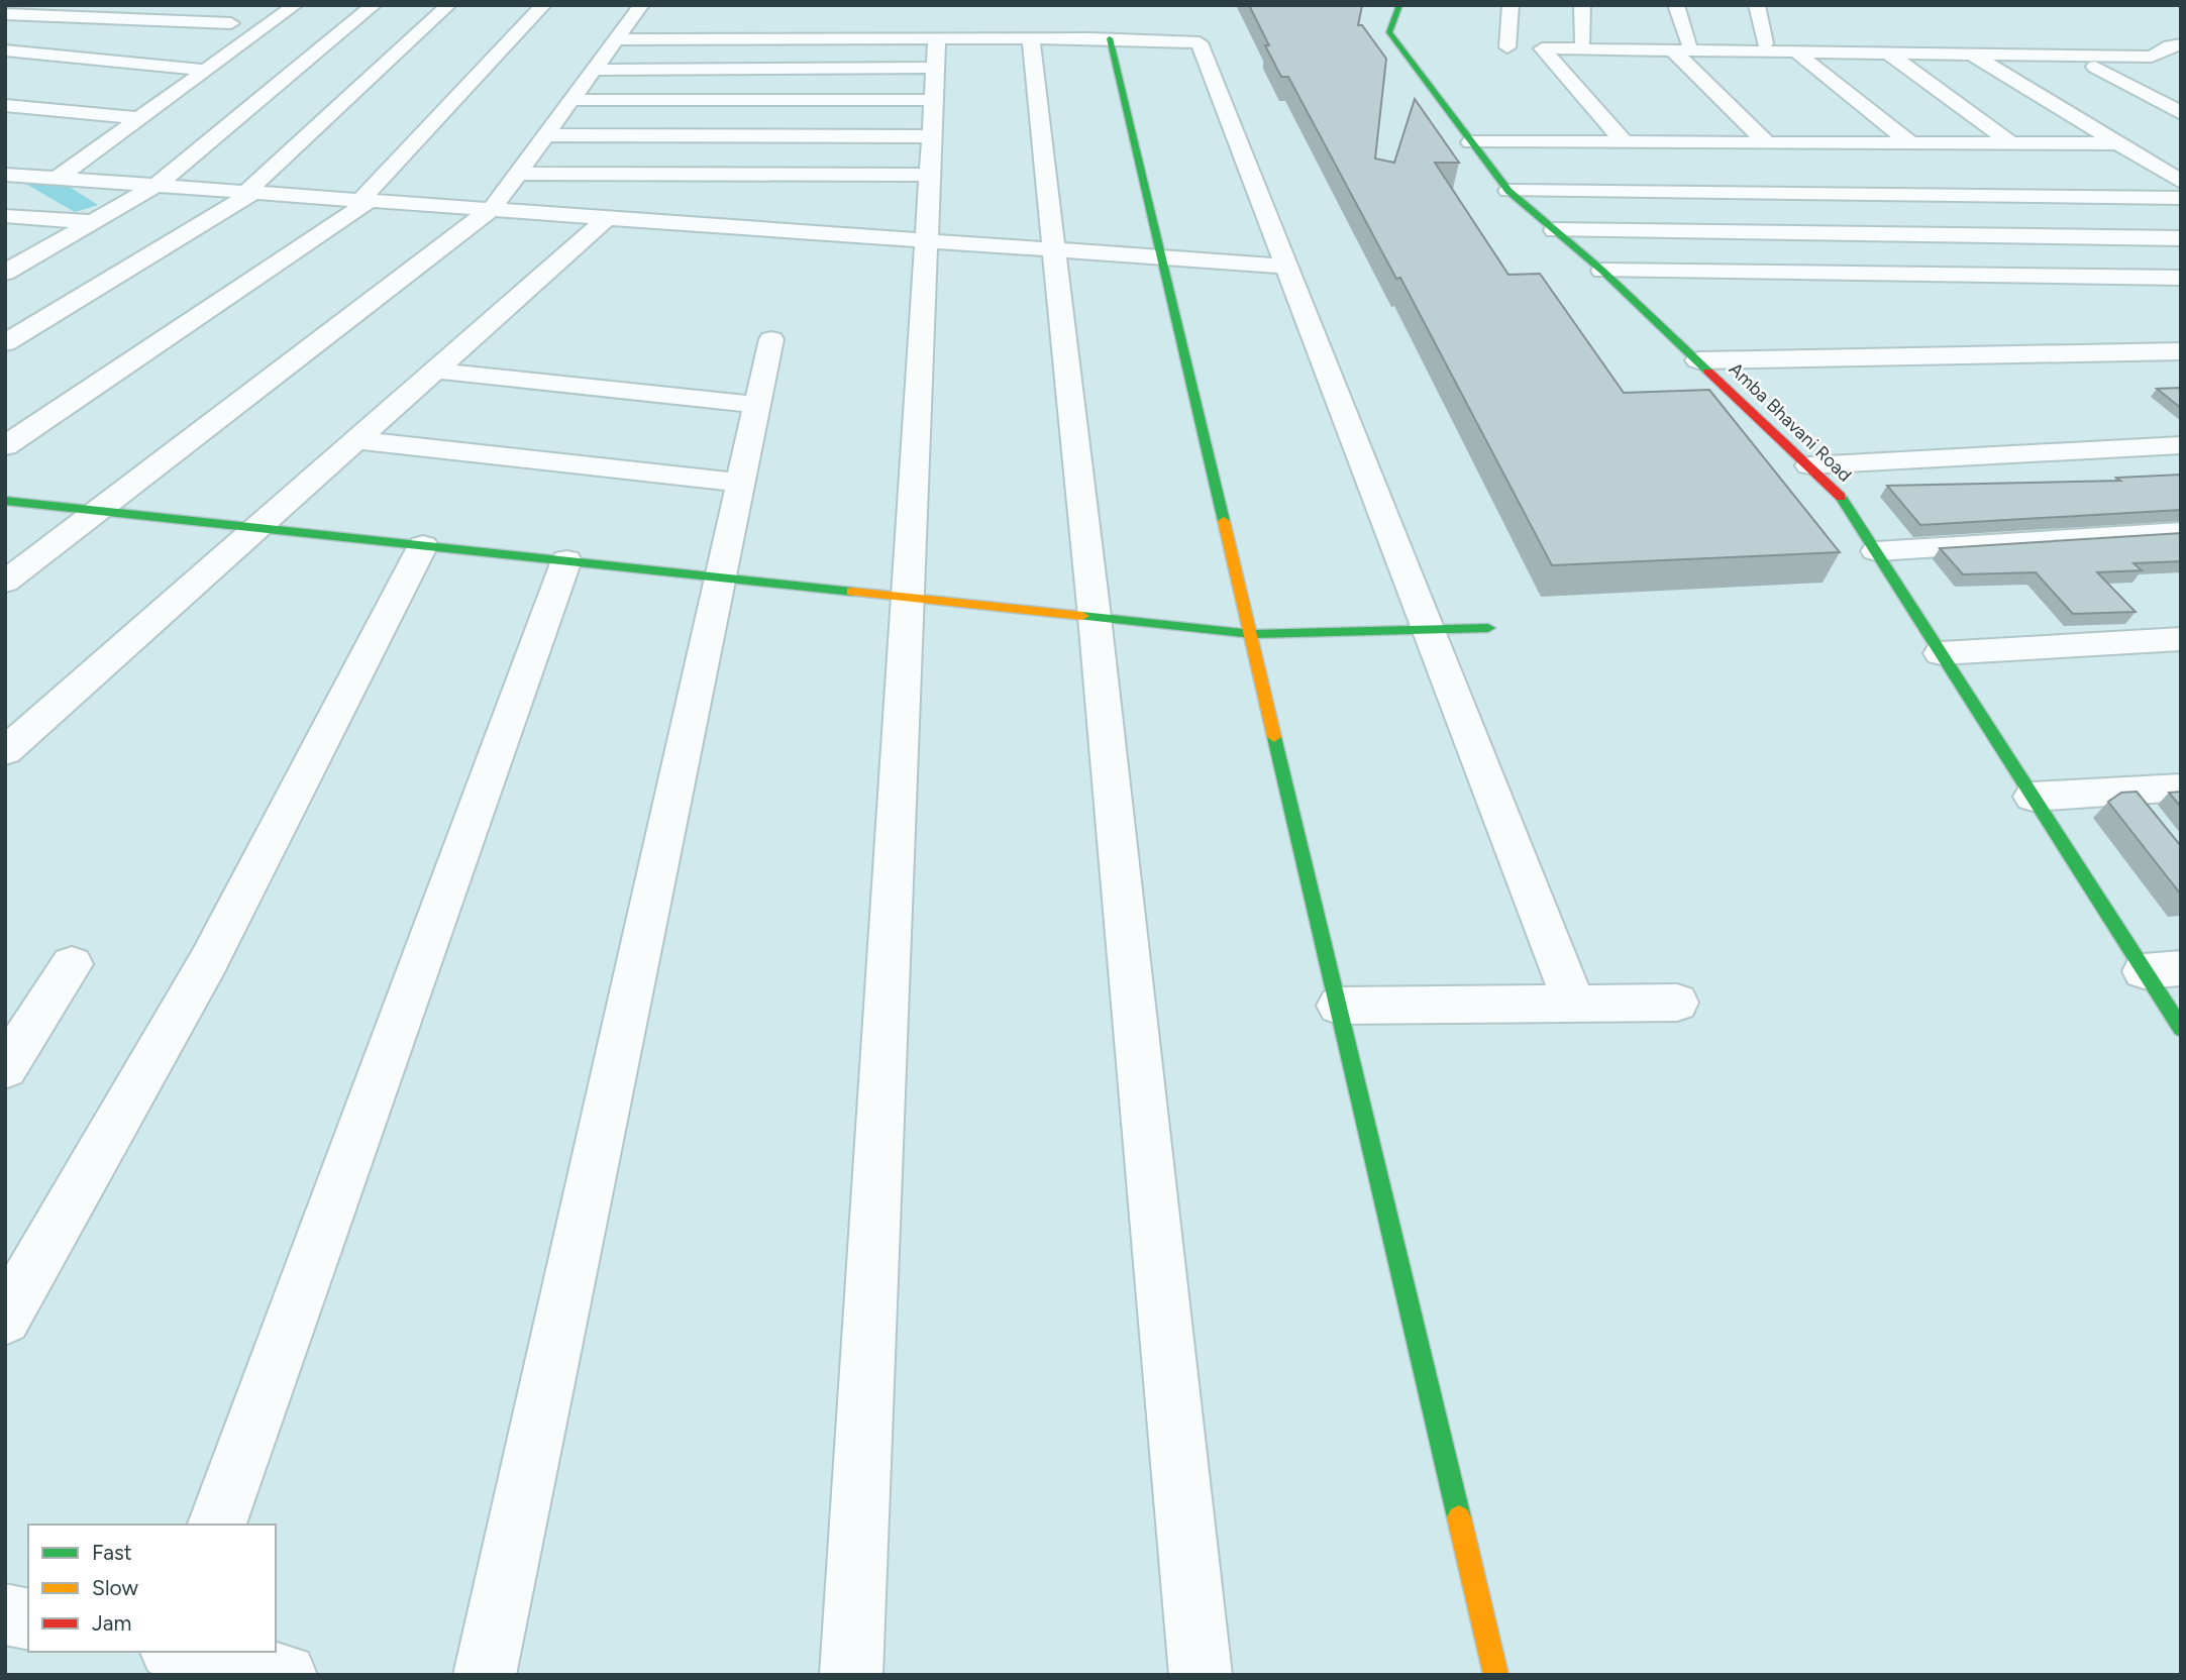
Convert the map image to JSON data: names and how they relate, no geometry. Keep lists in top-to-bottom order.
{
  "streets": {
    "street": ["Amba Bhavani Road"]
  },
  "legend": ["Fast", "Slow", "Jam"]
}
